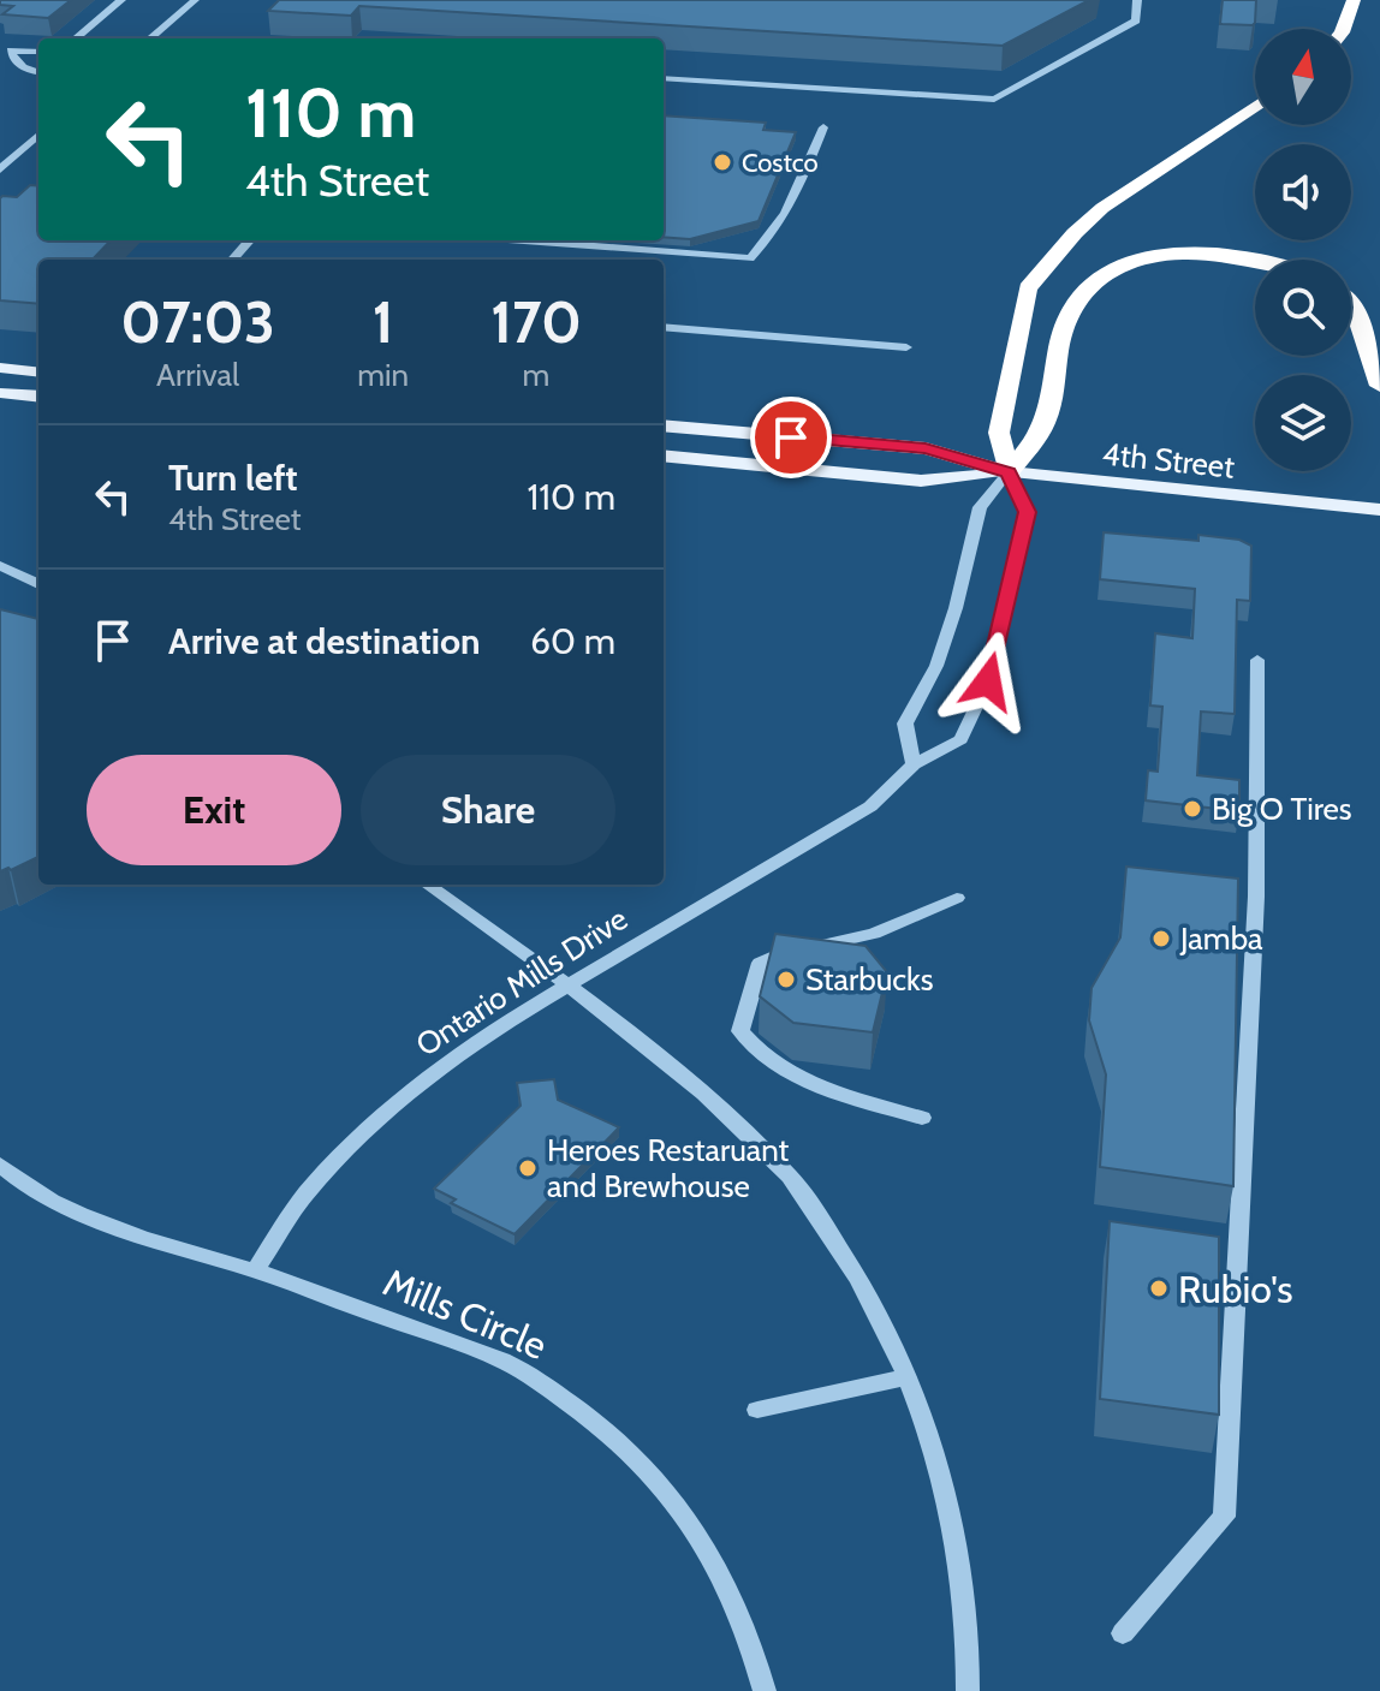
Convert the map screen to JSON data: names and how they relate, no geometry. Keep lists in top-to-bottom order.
{
  "streets": {
    "main road": ["4th Street"],
    "street": ["Ontario Mills Drive", "Mills Circle"]
  },
  "crossings": [
    ["4th Street", "Ontario Mills Drive"],
    ["Ontario Mills Drive", "Mills Circle"]
  ],
  "places": [
    "Costco",
    "Big O Tires",
    "Jamba",
    "Starbucks",
    "Heroes Restaruant and Brewhouse",
    "Rubio's"
  ],
  "north": "top",
  "page": {
    "turn": ["110 m", "4th Street"],
    "eta": [
      "07:03",
      "Arrival",
      "1",
      "min",
      "170",
      "m"
    ],
    "list": [
      {
        "name": "Turn left",
        "note": "4th Street",
        "value": "110 m"
      },
      {
        "name": "Arrive at destination",
        "value": "60 m"
      }
    ],
    "buttons": ["Exit", "Share"]
  }
}
